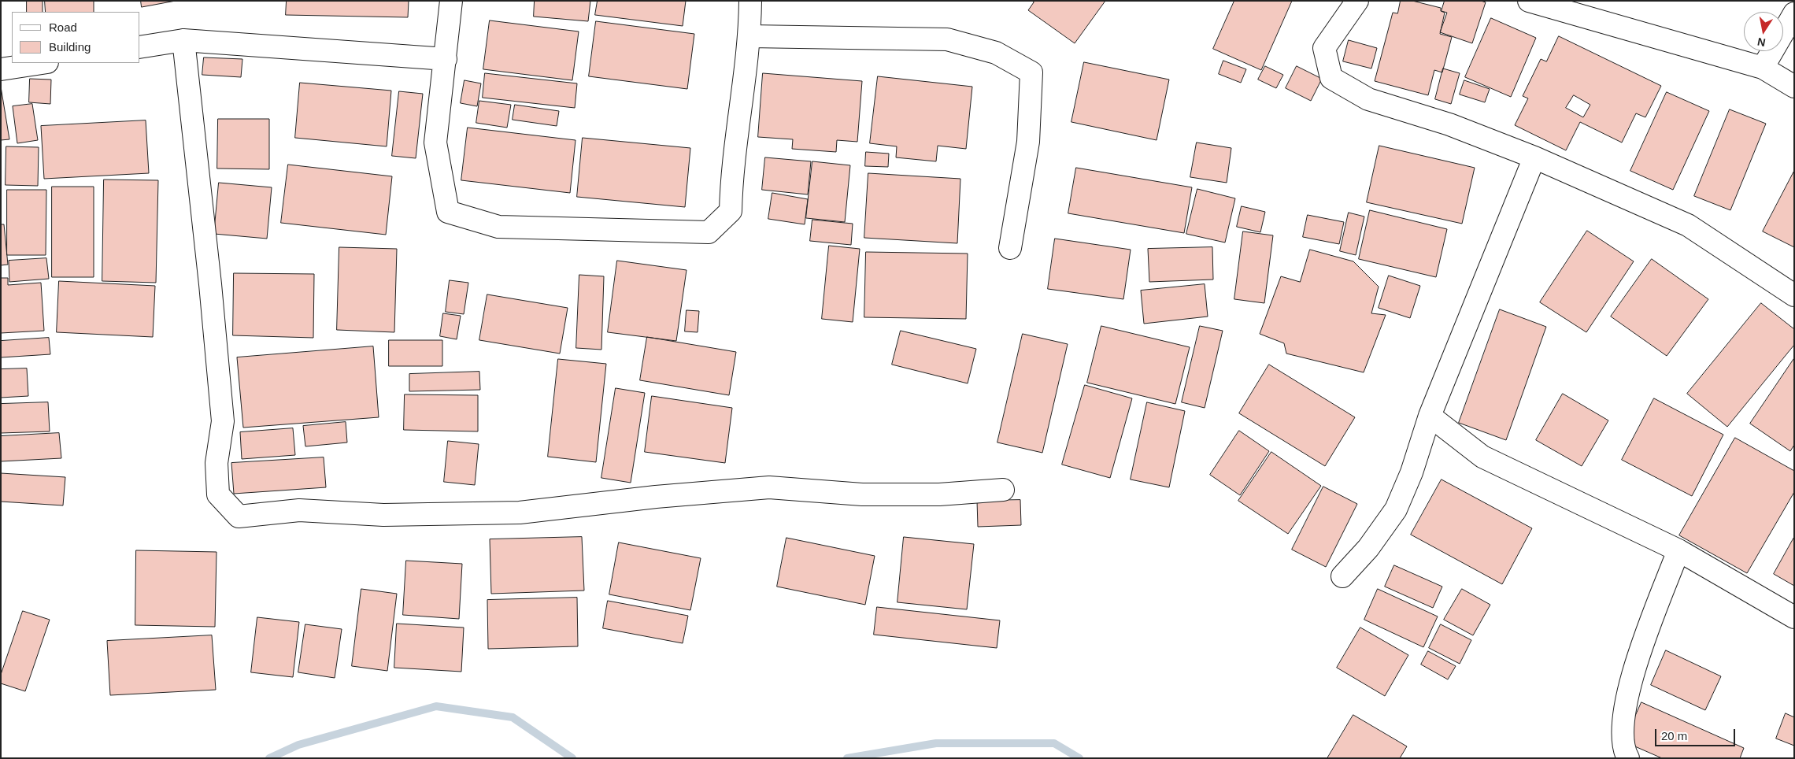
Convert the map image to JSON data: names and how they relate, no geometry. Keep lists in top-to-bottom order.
{
  "legend": ["Road", "Building"],
  "scale_bar": "20 m",
  "north": "bottom"
}
